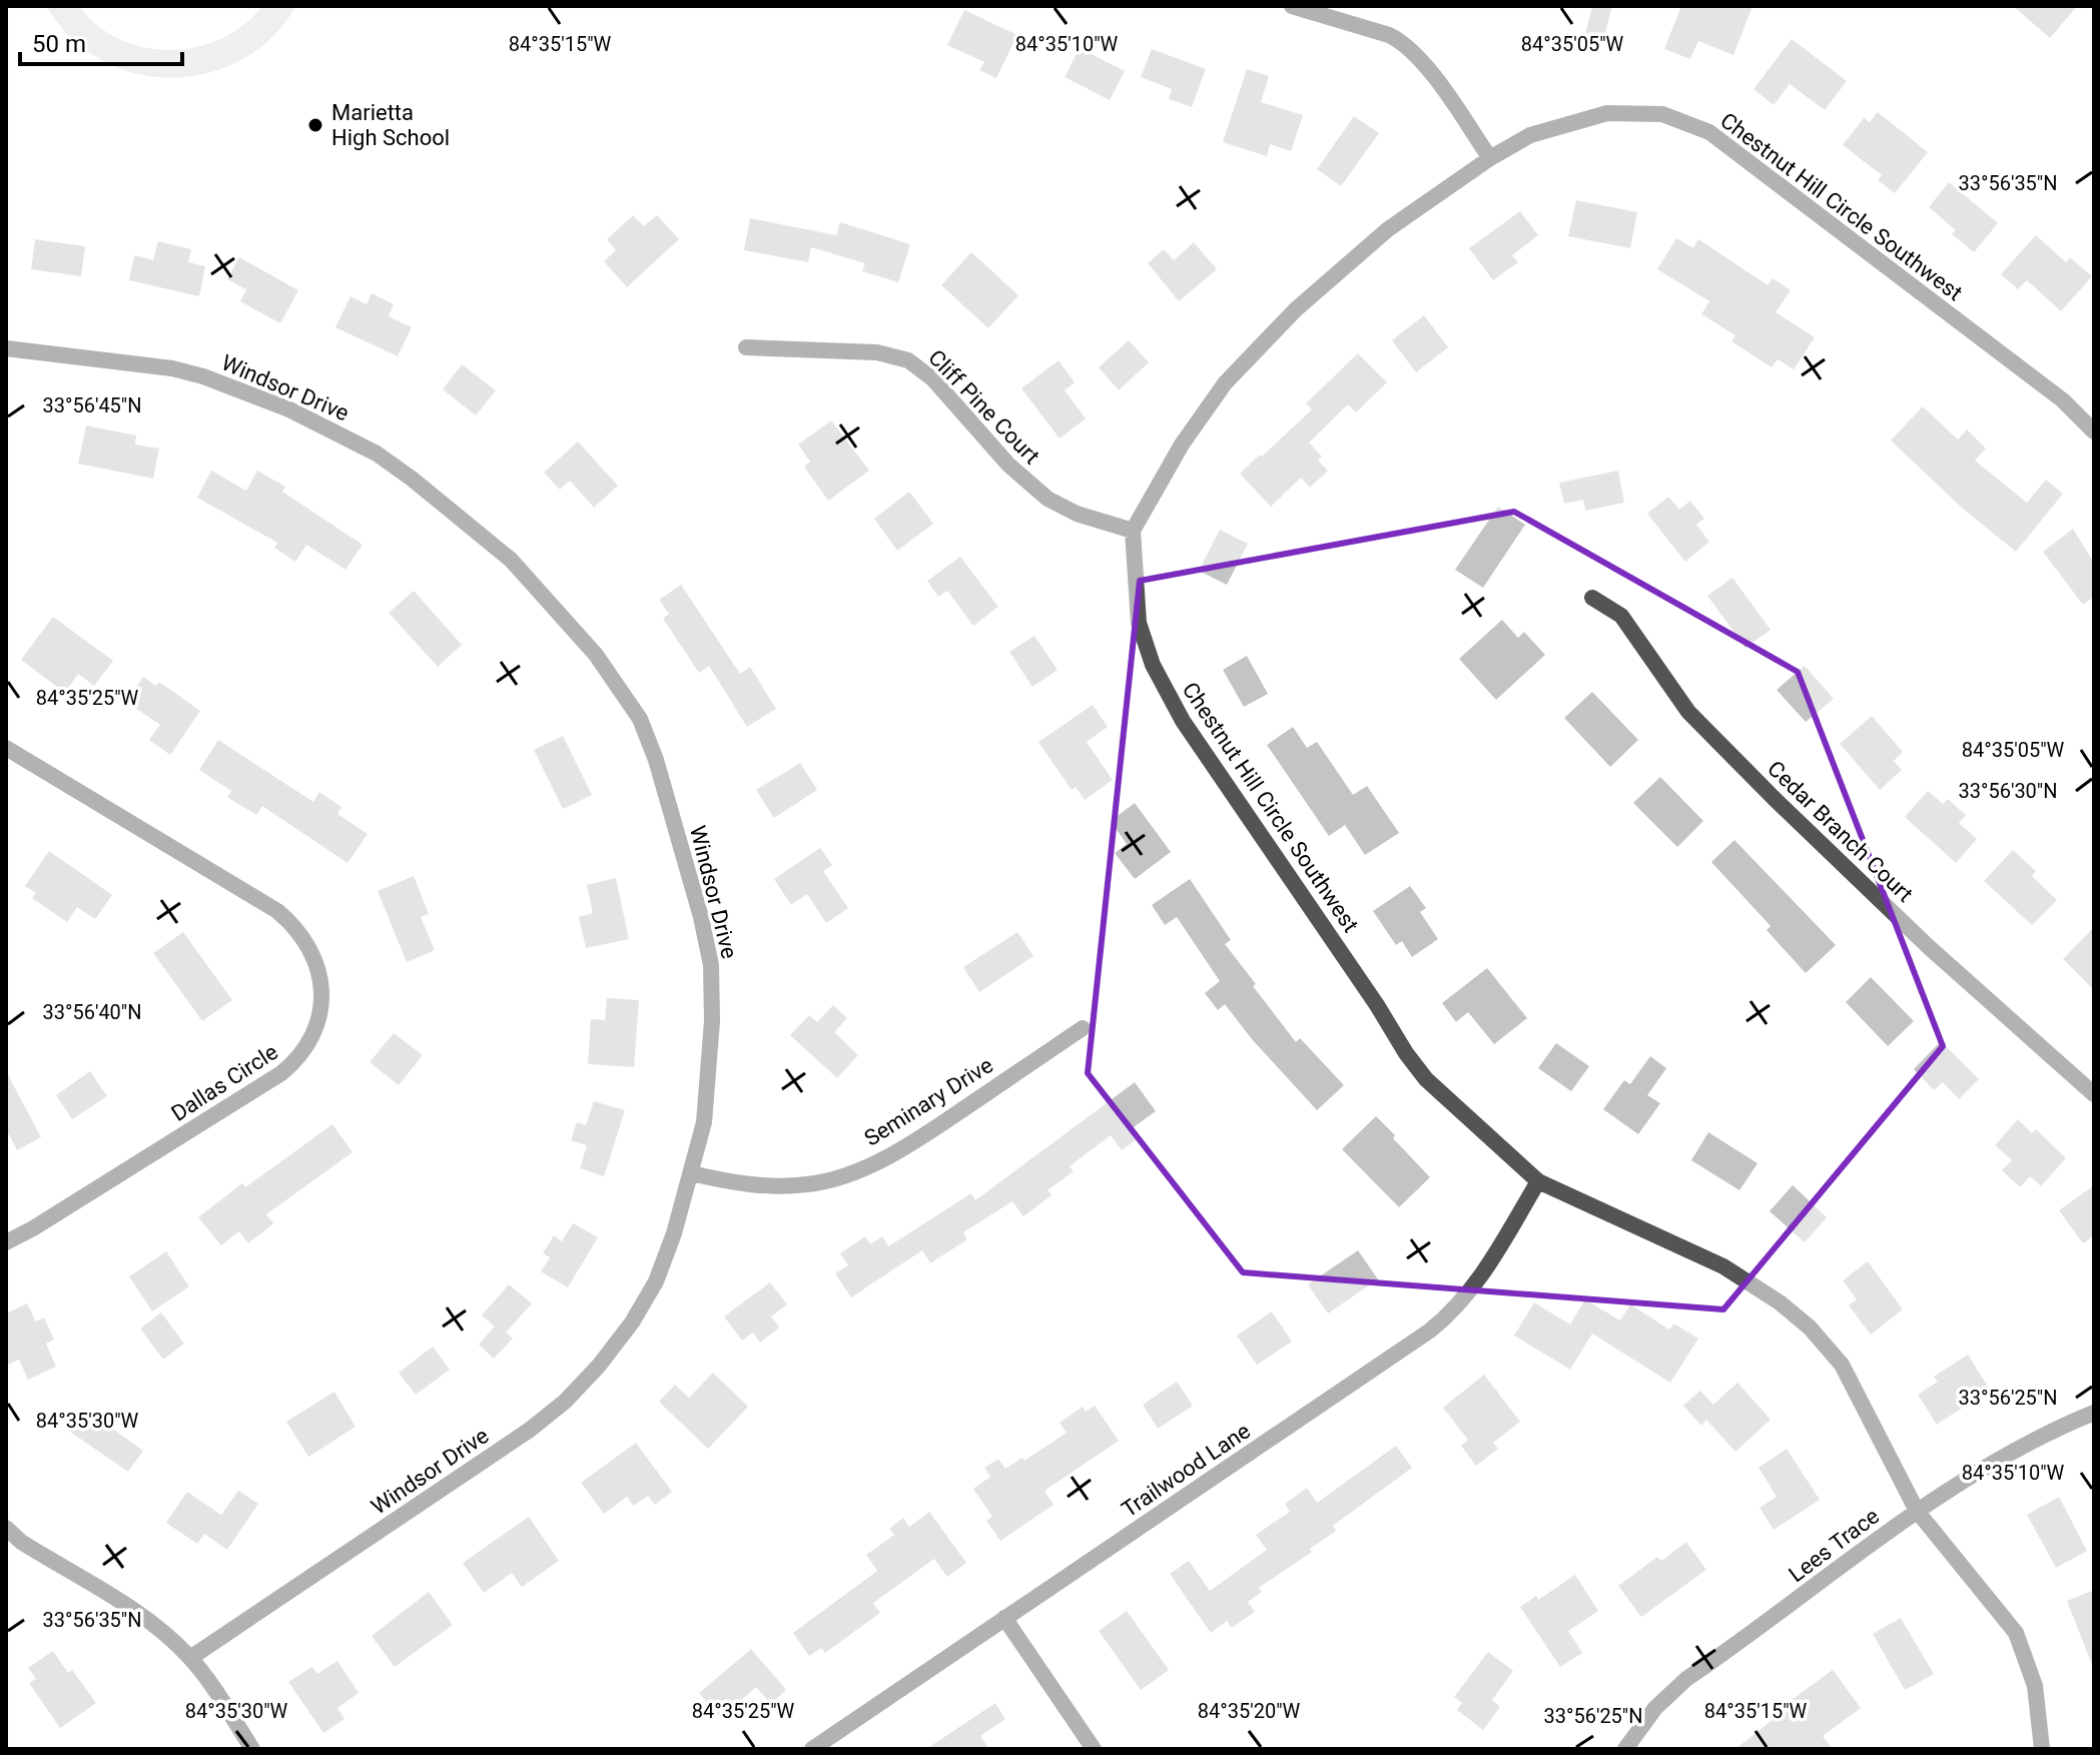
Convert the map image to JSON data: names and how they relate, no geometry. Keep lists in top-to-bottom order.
{
  "streets": {
    "street": [
      "Chestnut Hill Circle Southwest",
      "Windsor Drive",
      "Cliff Pine Court",
      "Cedar Branch Court",
      "Dallas Circle",
      "Seminary Drive",
      "Trailwood Lane",
      "Lees Trace"
    ]
  },
  "crossings": [
    ["Chestnut Hill Circle Southwest", "Cliff Pine Court"],
    ["Chestnut Hill Circle Southwest", "Trailwood Lane"],
    ["Chestnut Hill Circle Southwest", "Lees Trace"],
    ["Windsor Drive", "Seminary Drive"]
  ],
  "places": ["Marietta High School"],
  "scale_bar": "50 m",
  "coordinates": [
    "84°35'05\"W",
    "84°35'15\"W",
    "84°35'10\"W",
    "33°56'35\"N",
    "33°56'45\"N",
    "84°35'25\"W",
    "33°56'30\"N",
    "33°56'40\"N",
    "33°56'25\"N",
    "84°35'30\"W",
    "84°35'20\"W"
  ]
}
